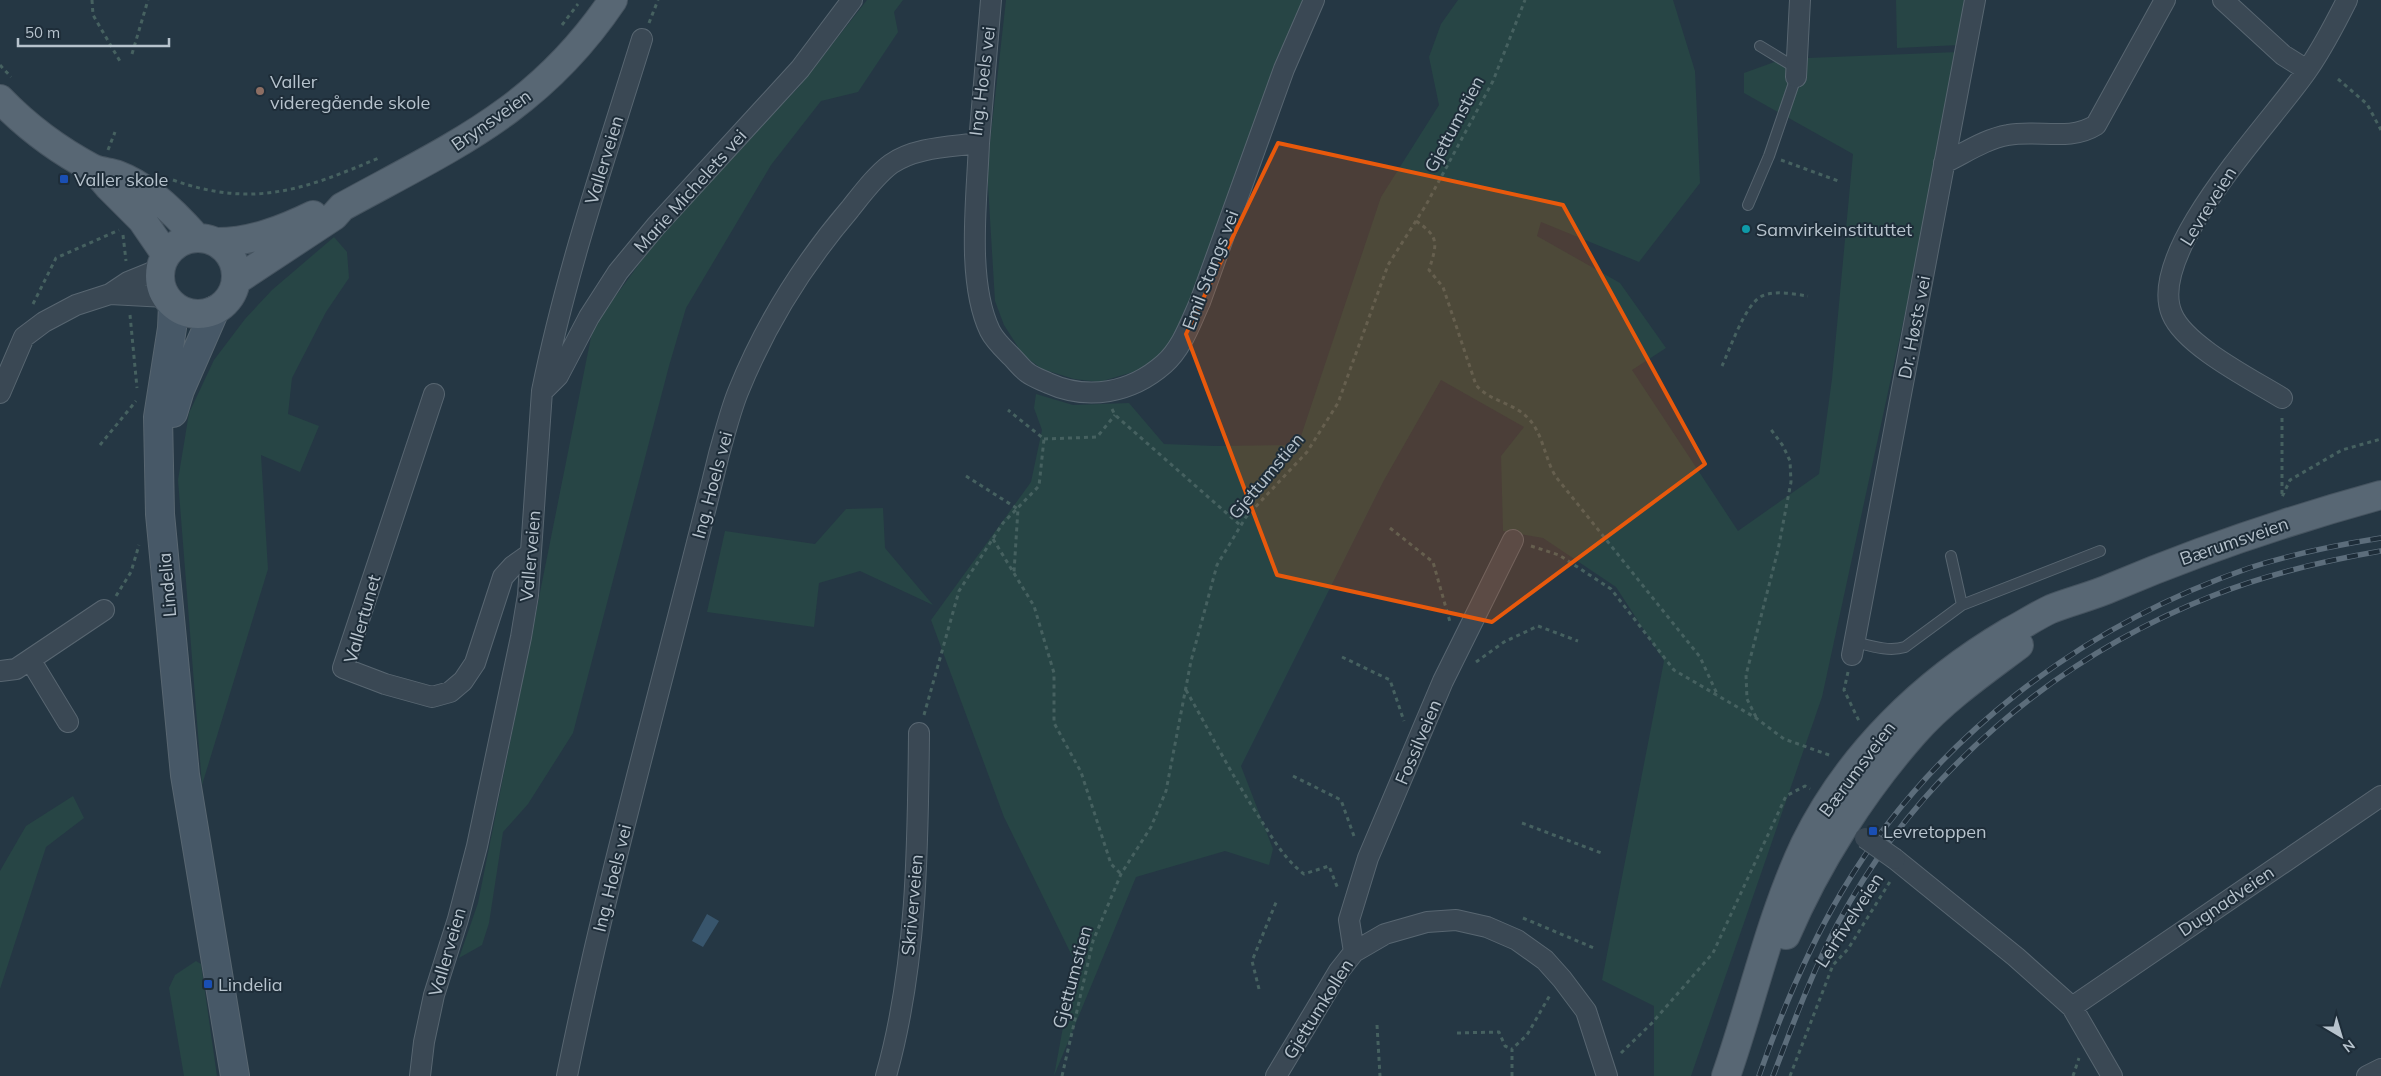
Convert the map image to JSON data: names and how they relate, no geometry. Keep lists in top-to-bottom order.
{
  "streets": {
    "main road": ["Brynsveien", "Bærumsveien", "Lindelia"],
    "street": [
      "Ing. Hoels vei",
      "Vallerveien",
      "Marie Michelets vei",
      "Levreveien",
      "Emil Stangs vei",
      "Dr. Høsts vei",
      "Vallertunet",
      "Fossilveien",
      "Dugnadveien",
      "Skriverveien",
      "Gjettumkollen"
    ],
    "path": ["Gjettumstien", "Leirfivelveien"]
  },
  "crossings": [
    ["Ing. Hoels vei", "Emil Stangs vei"],
    ["Brynsveien", "Lindelia"],
    ["Vallerveien", "Marie Michelets vei"],
    ["Vallerveien", "Vallertunet"],
    ["Fossilveien", "Gjettumkollen"]
  ],
  "places": {
    "other": ["Valler videregående skole", "Samvirkeinstituttet"],
    "transit": ["Valler skole", "Levretoppen", "Lindelia"]
  },
  "scale_bar": "50 m",
  "north": "bottom right"
}
